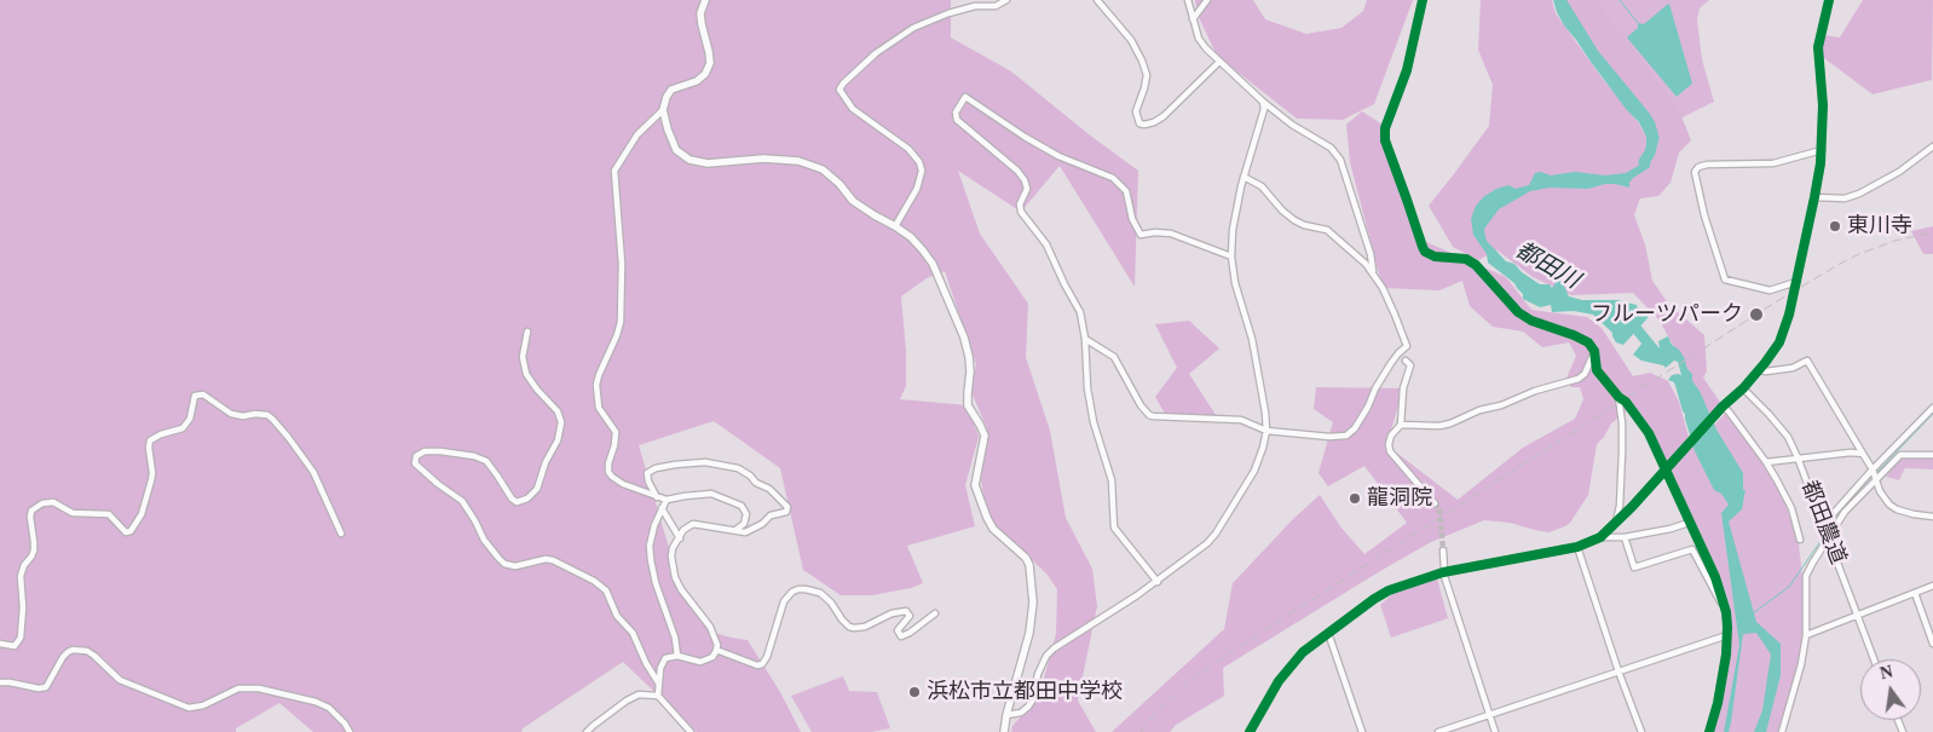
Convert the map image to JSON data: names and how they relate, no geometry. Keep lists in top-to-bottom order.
{
  "streets": {
    "street": ["都田農道"]
  },
  "water": ["都田川"],
  "places": [
    "東川寺",
    "フルーツパーク",
    "龍洞院",
    "浜松市立都田中学校"
  ],
  "north": "top"
}
